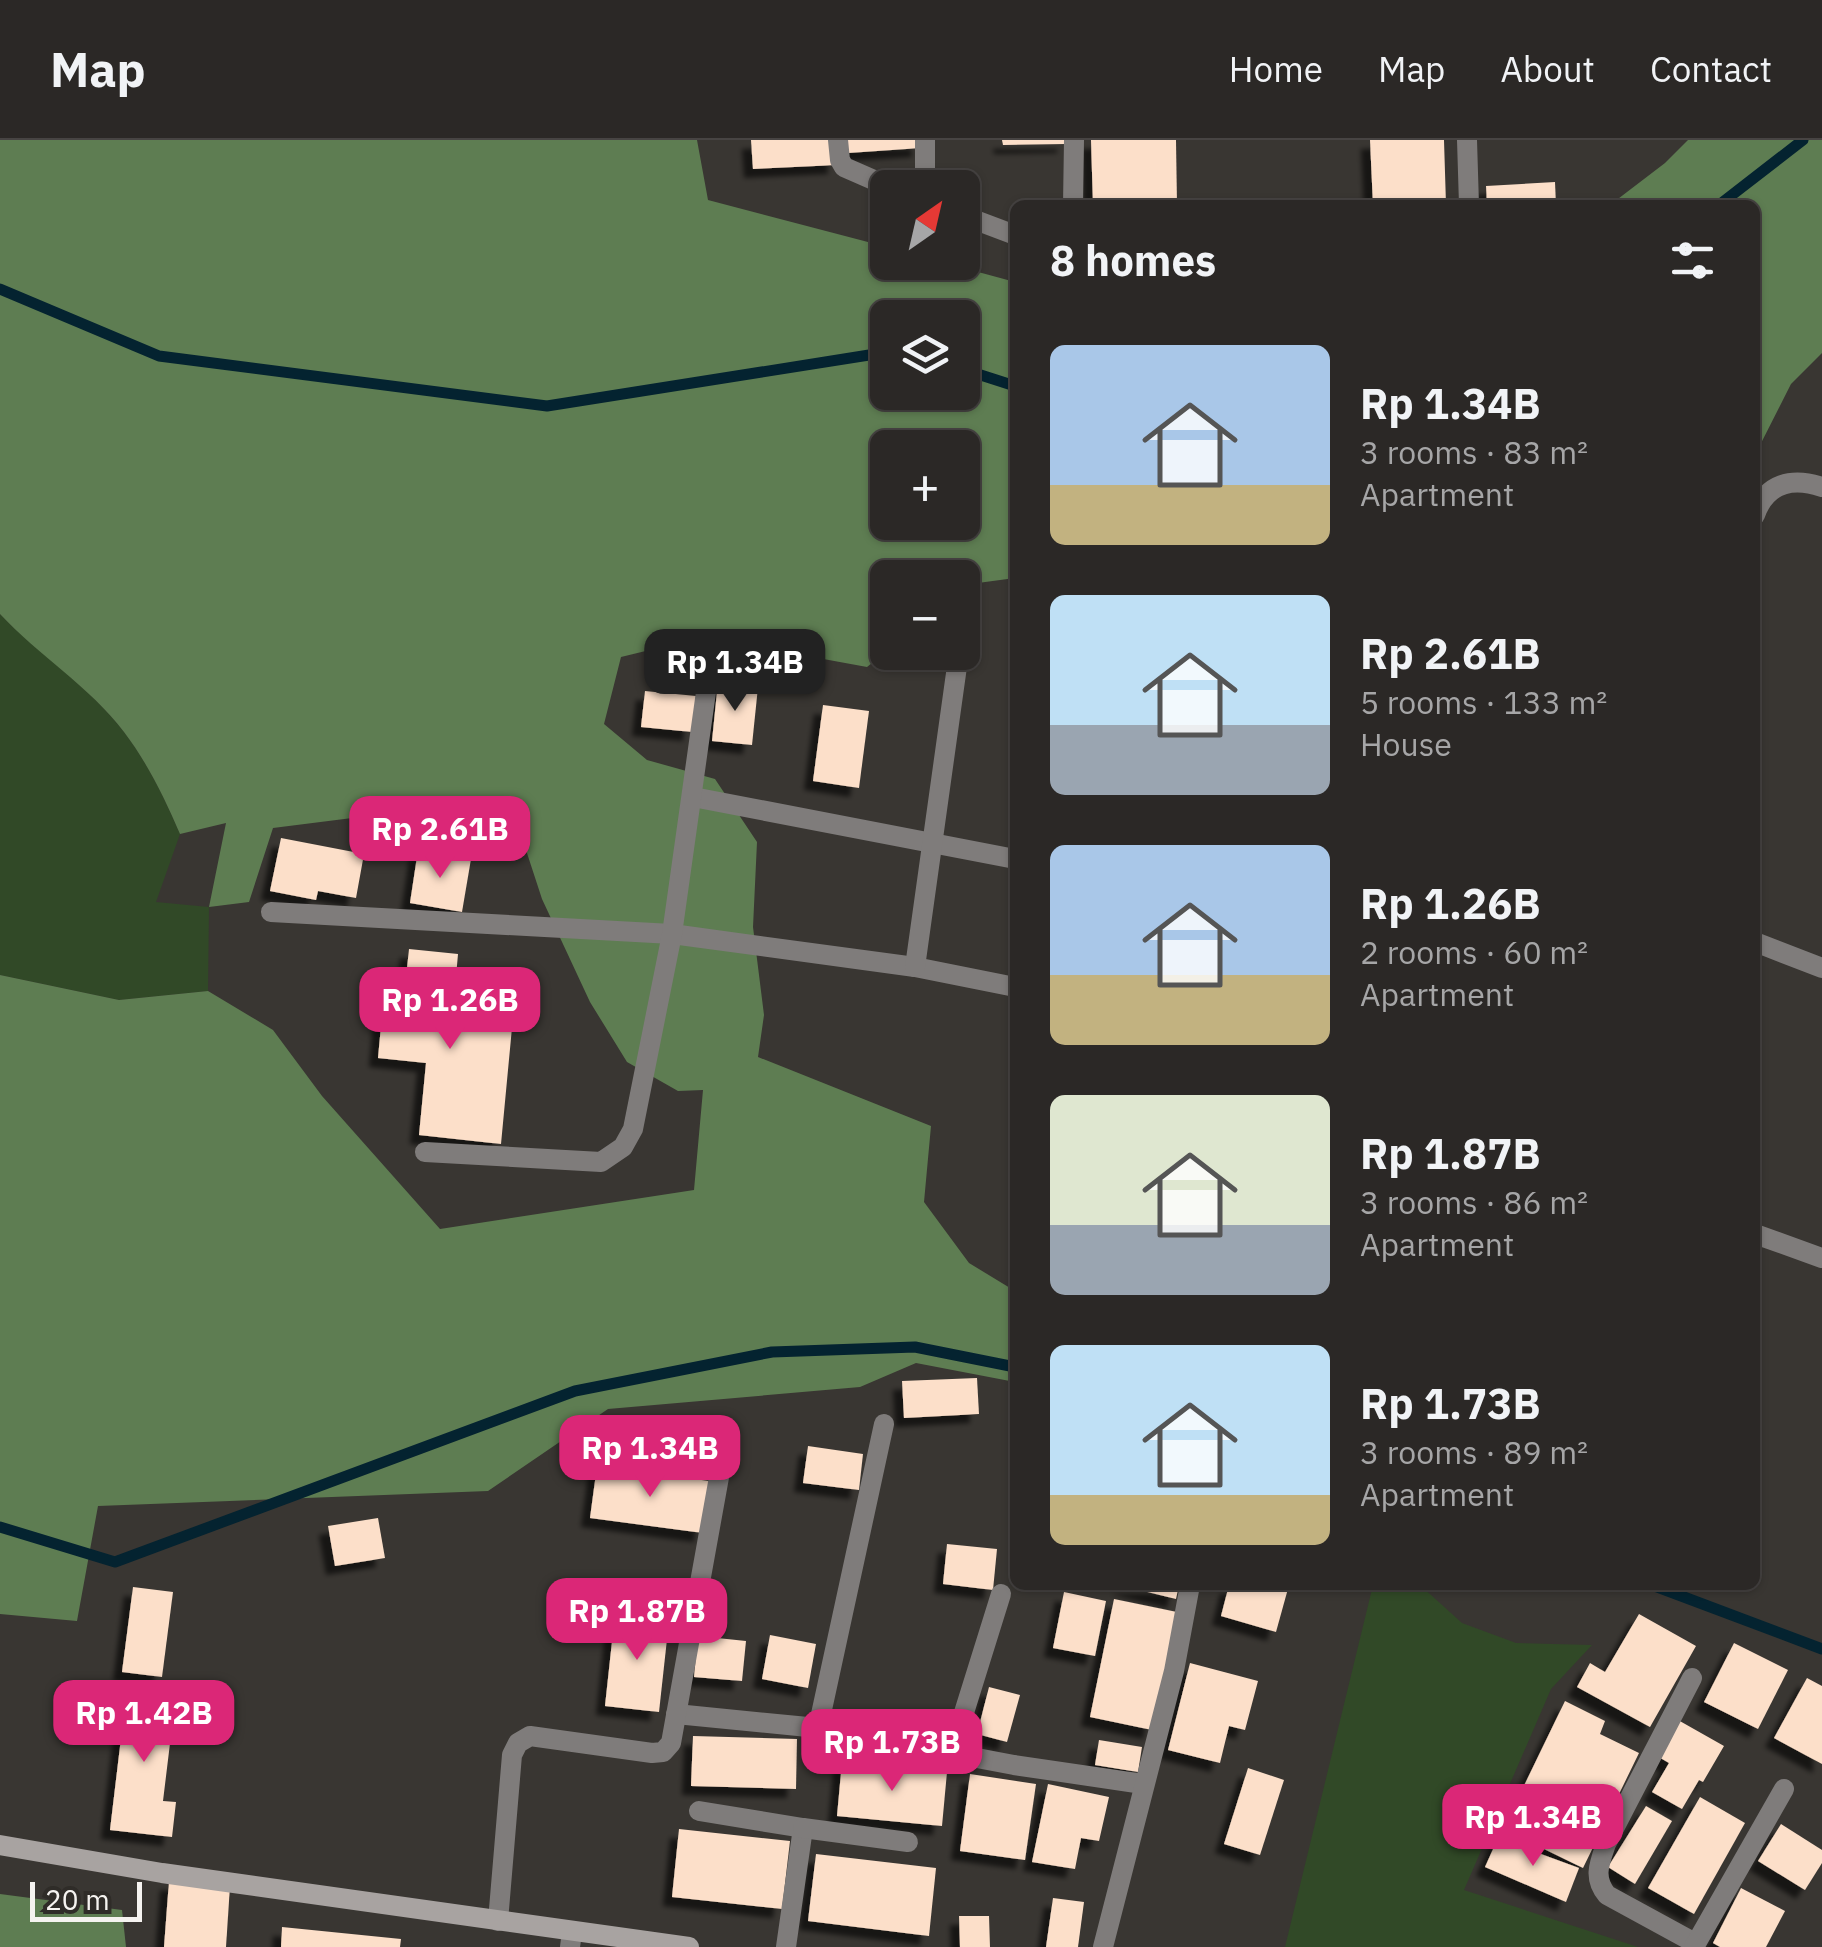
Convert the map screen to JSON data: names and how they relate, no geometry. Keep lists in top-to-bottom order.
{
  "scale_bar": "20 m",
  "north": "top right",
  "page": {
    "header": "Map",
    "nav": [
      "Home",
      "Map",
      "About",
      "Contact"
    ],
    "map_buttons": ["+", "−"],
    "heading": "8 homes",
    "list": [
      {
        "name": "Rp 1.34B",
        "note": "3 rooms · 83 m² · Apartment"
      },
      {
        "name": "Rp 2.61B",
        "note": "5 rooms · 133 m² · House"
      },
      {
        "name": "Rp 1.26B",
        "note": "2 rooms · 60 m² · Apartment"
      },
      {
        "name": "Rp 1.87B",
        "note": "3 rooms · 86 m² · Apartment"
      },
      {
        "name": "Rp 1.73B",
        "note": "3 rooms · 89 m² · Apartment"
      }
    ],
    "price": [
      "Rp 1.34B",
      "Rp 2.61B",
      "Rp 1.26B",
      "Rp 1.34B",
      "Rp 1.87B",
      "Rp 1.42B",
      "Rp 1.73B",
      "Rp 1.34B"
    ],
    "scale": "20 m"
  }
}
